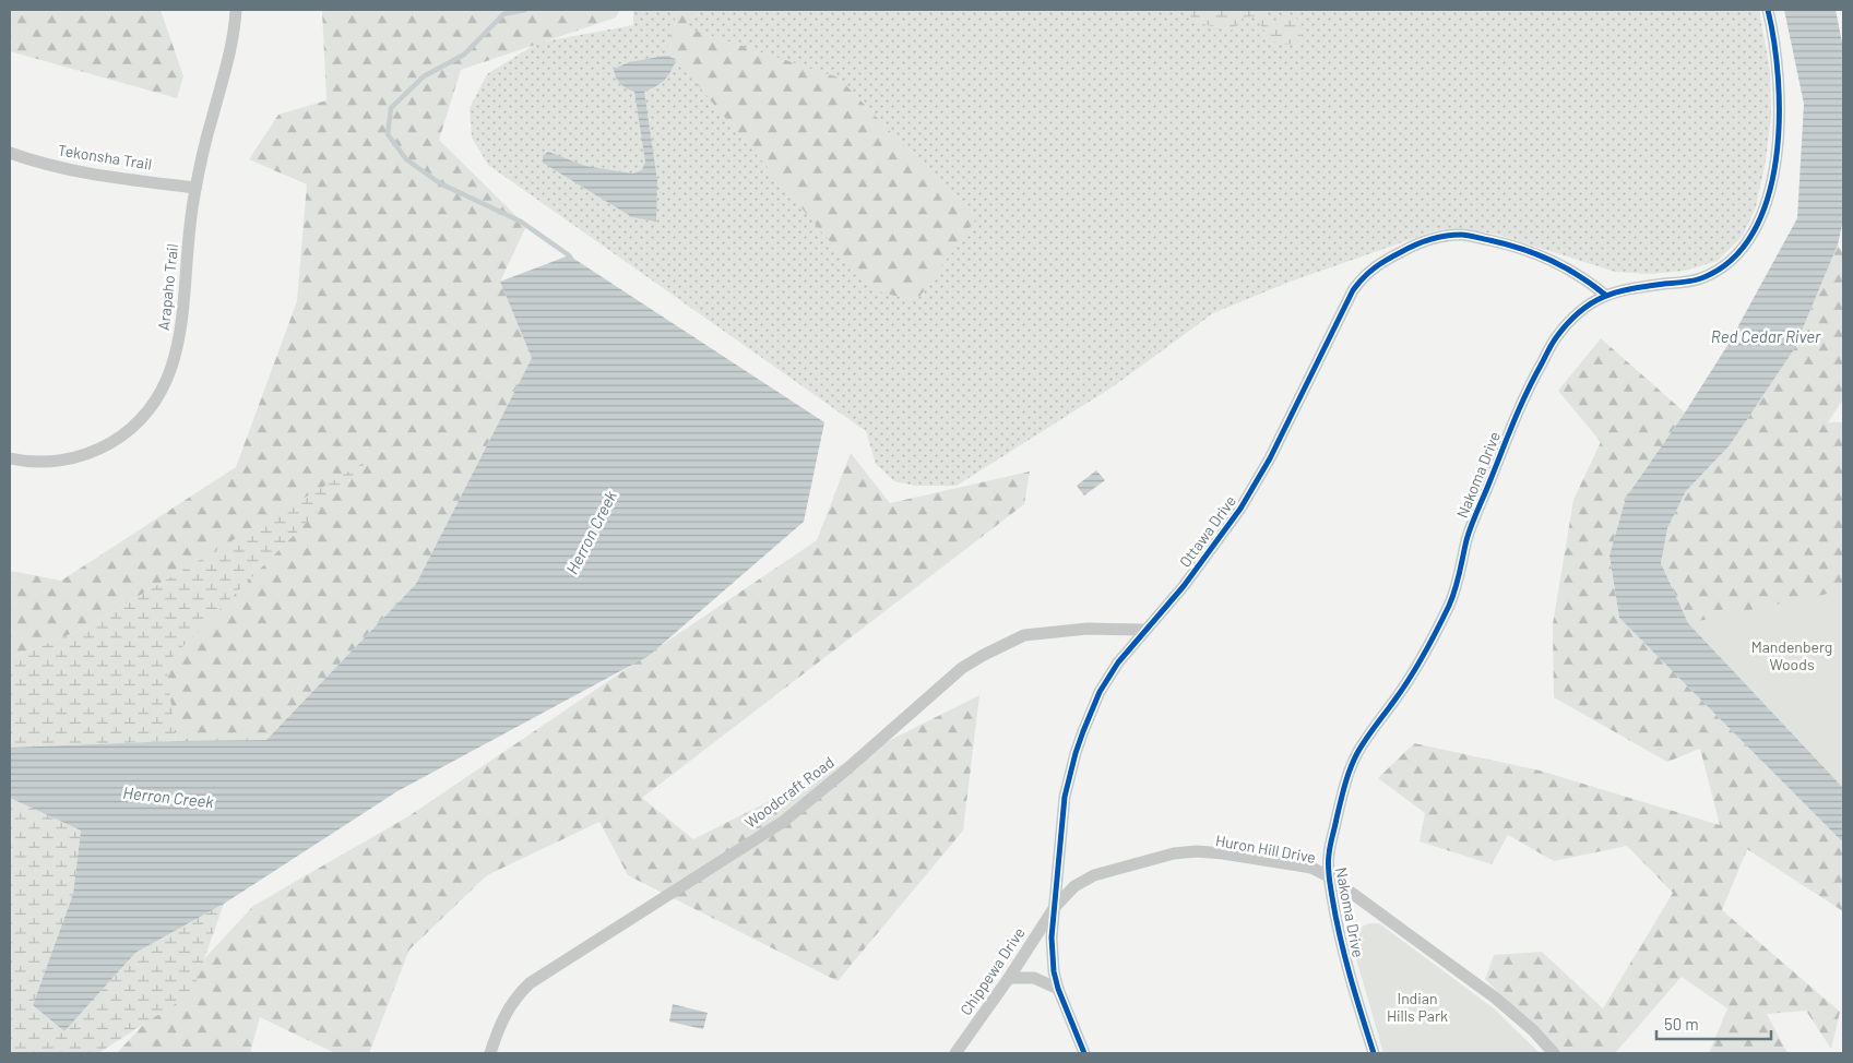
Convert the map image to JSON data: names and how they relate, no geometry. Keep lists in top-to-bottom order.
{
  "streets": {
    "street": [
      "Tekonsha Trail",
      "Arapaho Trail",
      "Nakoma Drive",
      "Ottawa Drive",
      "Woodcraft Road",
      "Huron Hill Drive",
      "Chippewa Drive"
    ]
  },
  "crossings": [
    ["Tekonsha Trail", "Arapaho Trail"],
    ["Nakoma Drive", "Ottawa Drive"],
    ["Nakoma Drive", "Huron Hill Drive"],
    ["Ottawa Drive", "Woodcraft Road"],
    ["Ottawa Drive", "Huron Hill Drive"],
    ["Ottawa Drive", "Chippewa Drive"],
    ["Huron Hill Drive", "Chippewa Drive"]
  ],
  "water": ["Red Cedar River", "Herron Creek"],
  "parks": ["Mandenberg Woods", "Indian Hills Park"],
  "scale_bar": "50 m"
}
